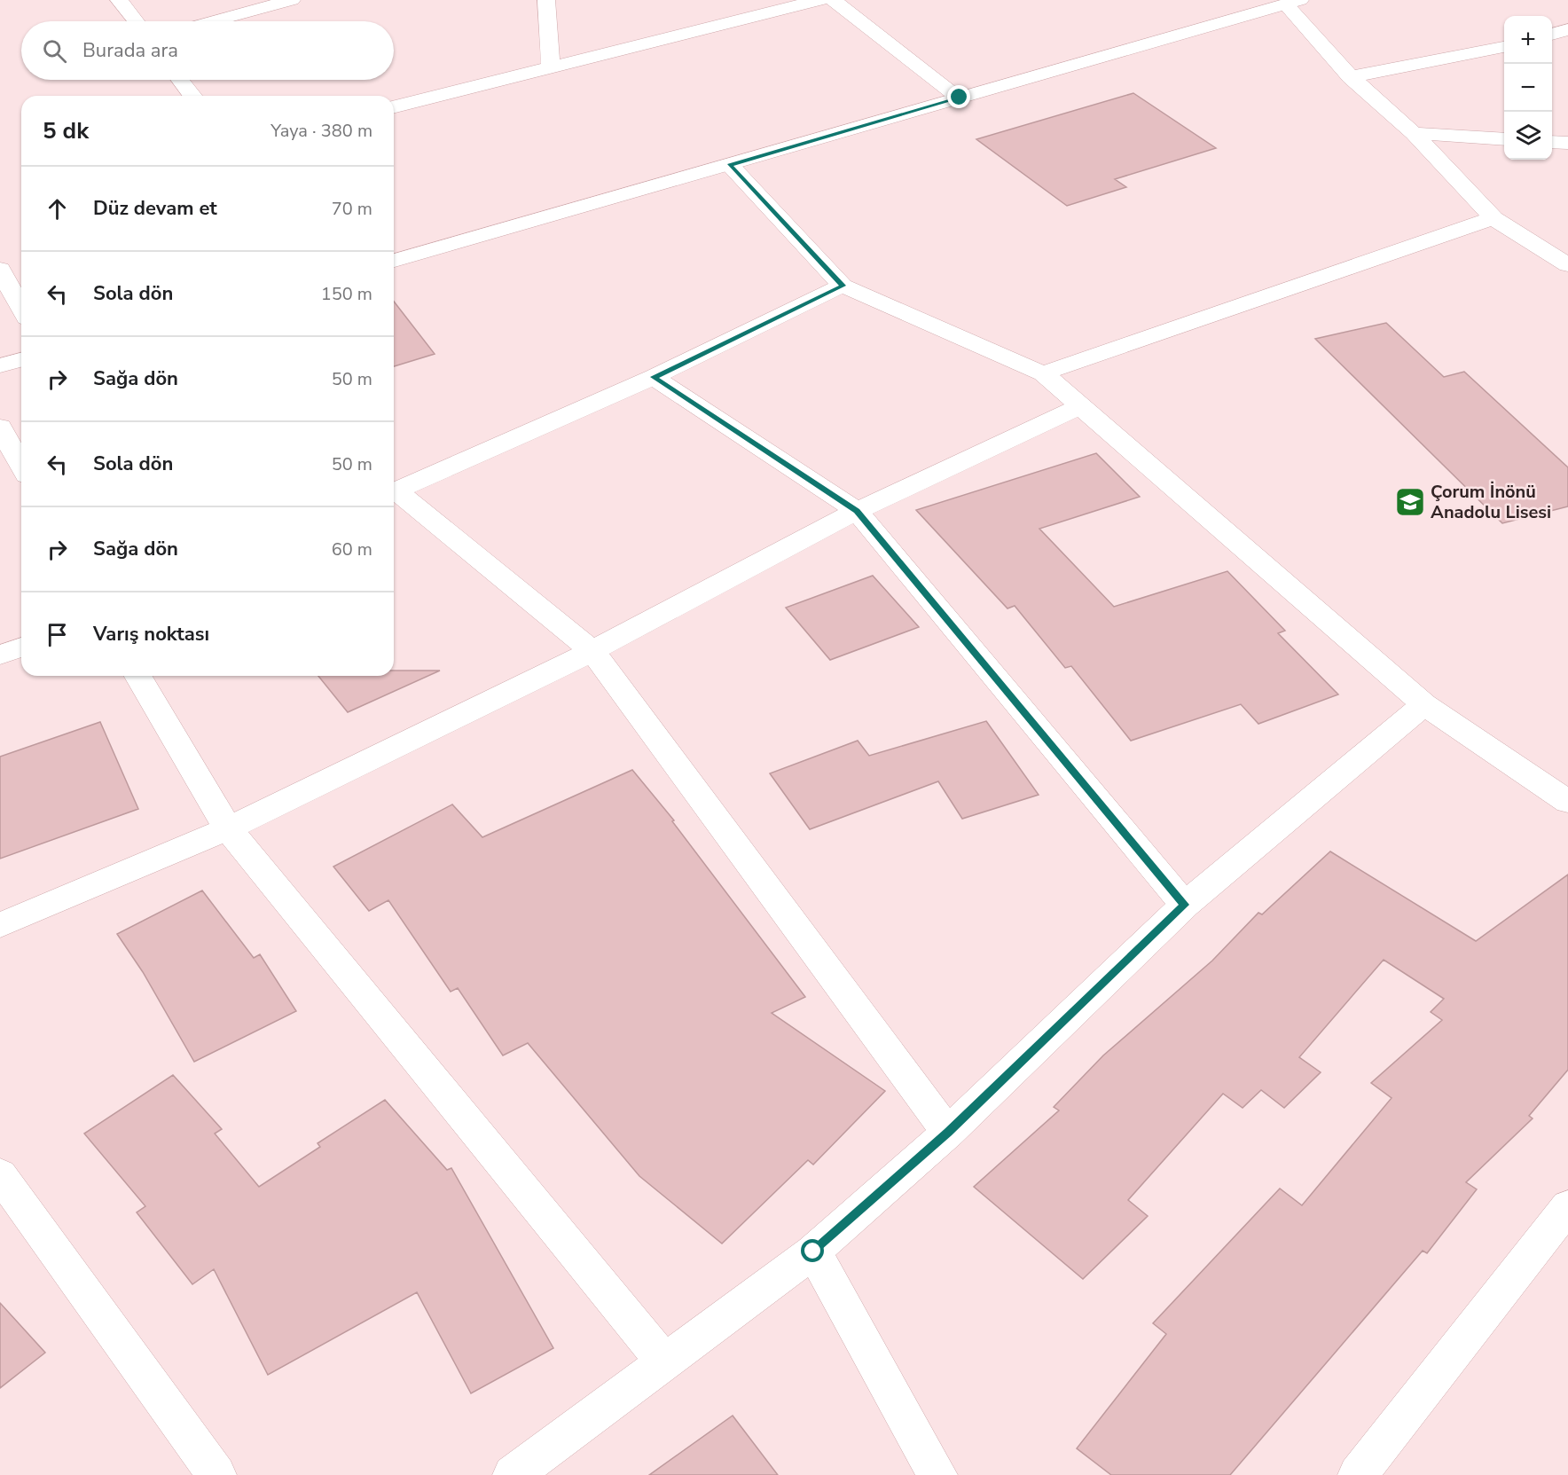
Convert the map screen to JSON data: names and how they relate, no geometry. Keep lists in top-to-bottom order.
{
  "places": {
    "school or university": ["Çorum İnönü Anadolu Lisesi"]
  },
  "page": {
    "map_buttons": ["+", "−"],
    "search": "Burada ara",
    "heading": ["5 dk", "Yaya · 380 m"],
    "list": [
      ["Düz devam et", "70 m"],
      ["Sola dön", "150 m"],
      ["Sağa dön", "50 m"],
      ["Sola dön", "50 m"],
      ["Sağa dön", "60 m"],
      "Varış noktası"
    ]
  }
}
